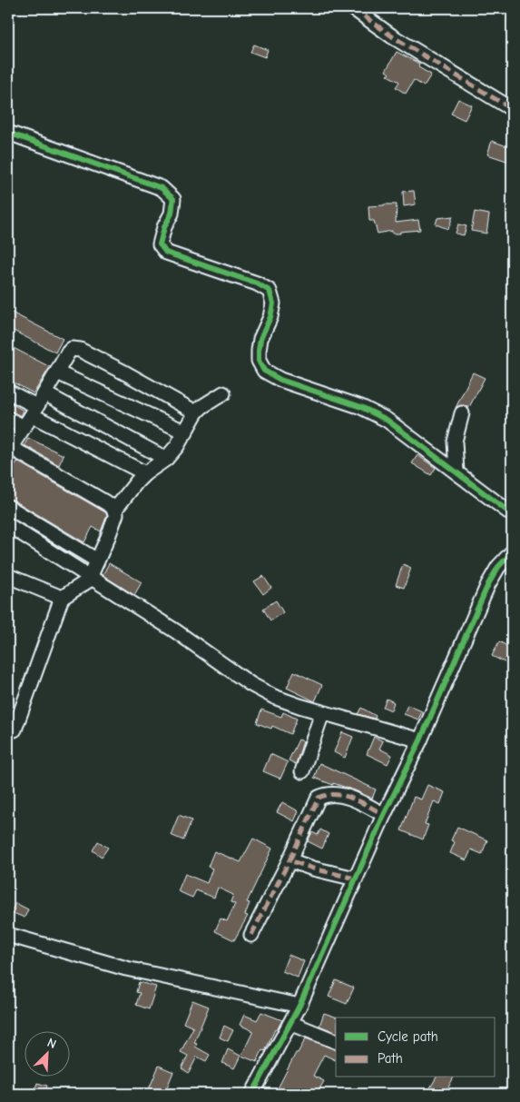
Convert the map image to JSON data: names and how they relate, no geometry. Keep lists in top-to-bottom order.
{
  "legend": ["Cycle path", "Path"],
  "north": "top right"
}
